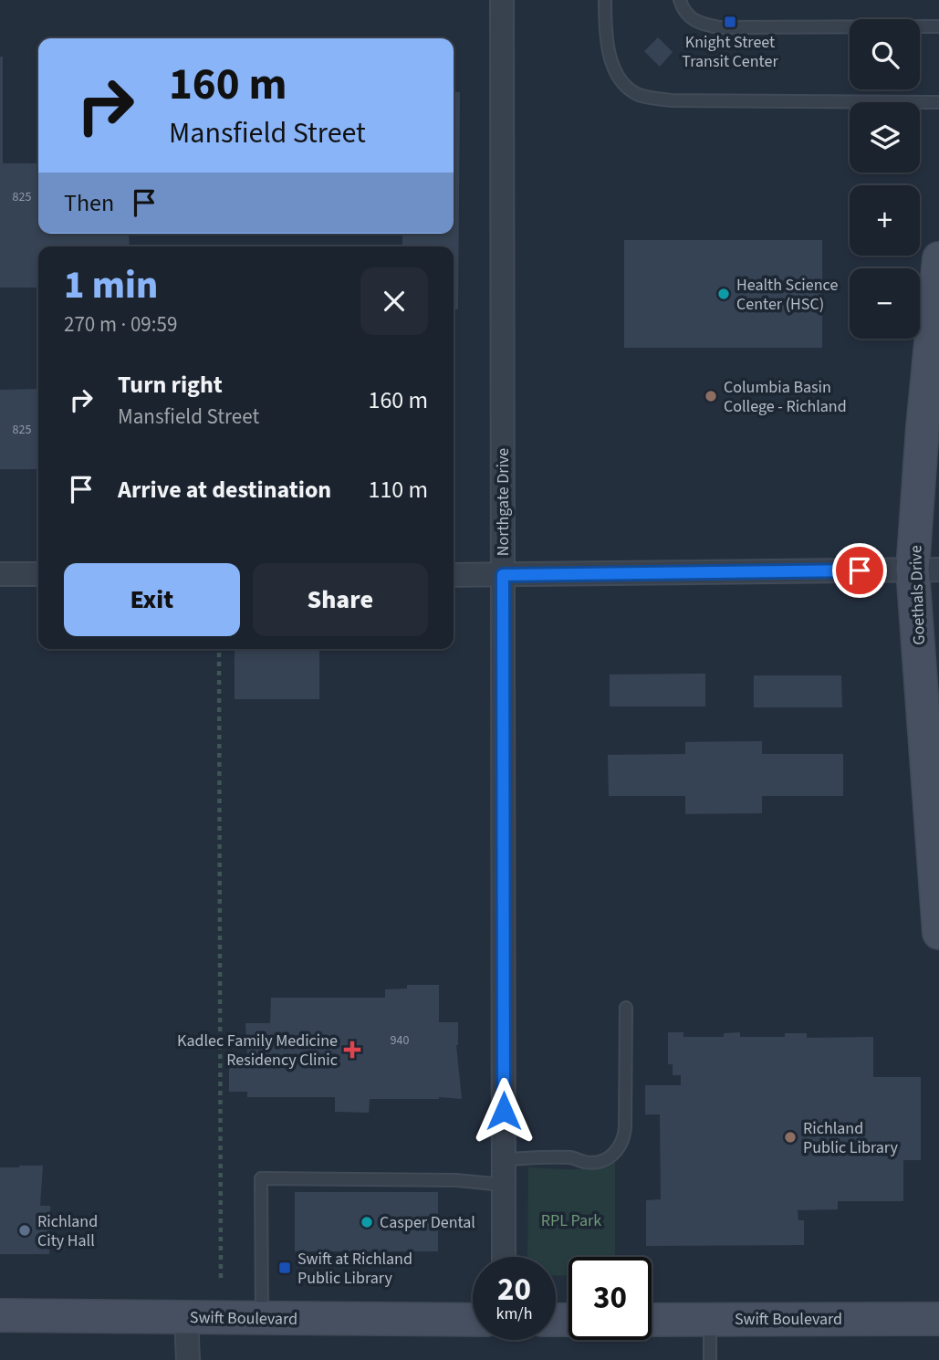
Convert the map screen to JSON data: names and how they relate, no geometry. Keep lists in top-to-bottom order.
{
  "streets": {
    "main road": ["Goethals Drive", "Swift Boulevard"],
    "street": ["Northgate Drive"]
  },
  "parks": ["RPL Park"],
  "places": {
    "transit": ["Knight Street Transit Center", "Swift at Richland Public Library"],
    "other": [
      "Health Science Center (HSC)",
      "Columbia Basin College - Richland",
      "Richland Public Library",
      "Casper Dental",
      "Richland City Hall"
    ],
    "health": ["Kadlec Family Medicine Residency Clinic"]
  },
  "house_numbers": ["825", "825", "940"],
  "page": {
    "map_buttons": ["+", "−"],
    "turn": ["160 m", "Mansfield Street"],
    "then": "Then",
    "heading": ["1 min", "270 m · 09:59"],
    "list": [
      {
        "name": "Turn right",
        "note": "Mansfield Street",
        "value": "160 m"
      },
      {
        "name": "Arrive at destination",
        "value": "110 m"
      }
    ],
    "buttons": ["Exit", "Share"],
    "speed": "20 km/h",
    "limit": "30"
  }
}
